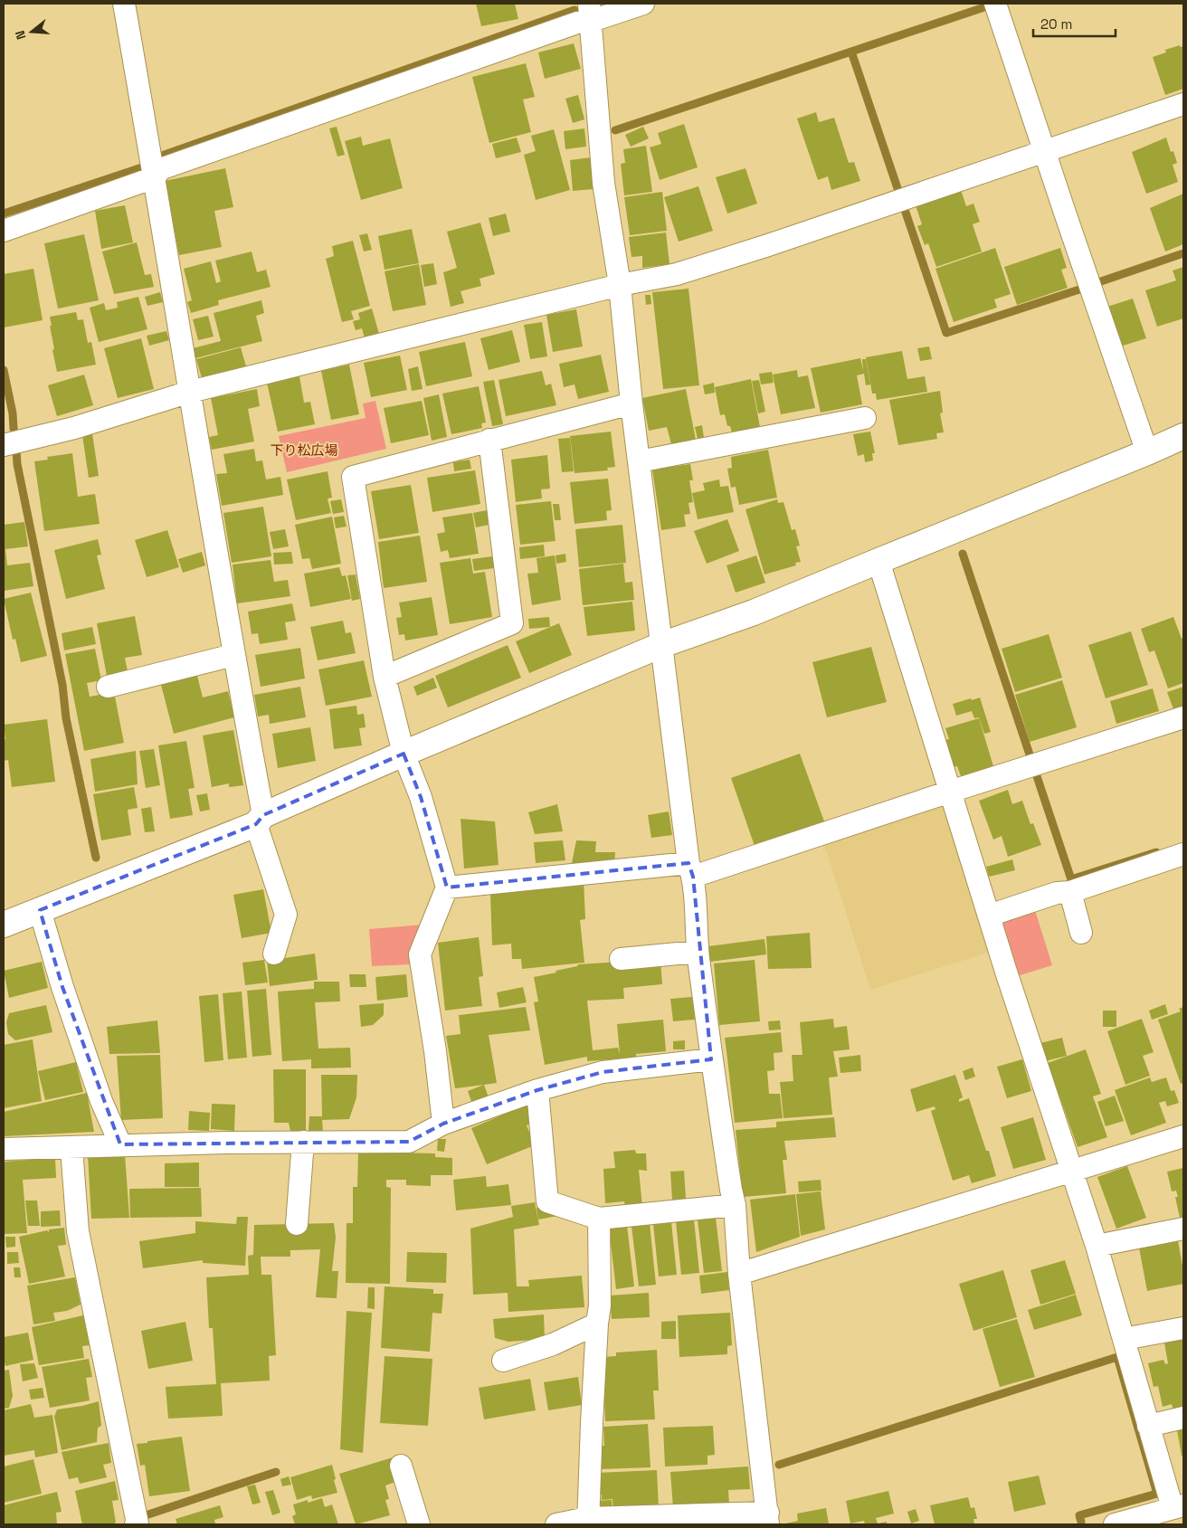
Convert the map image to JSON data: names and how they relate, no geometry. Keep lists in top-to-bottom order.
{
  "parks": ["下り松広場"],
  "scale_bar": "20 m",
  "north": "left"
}
